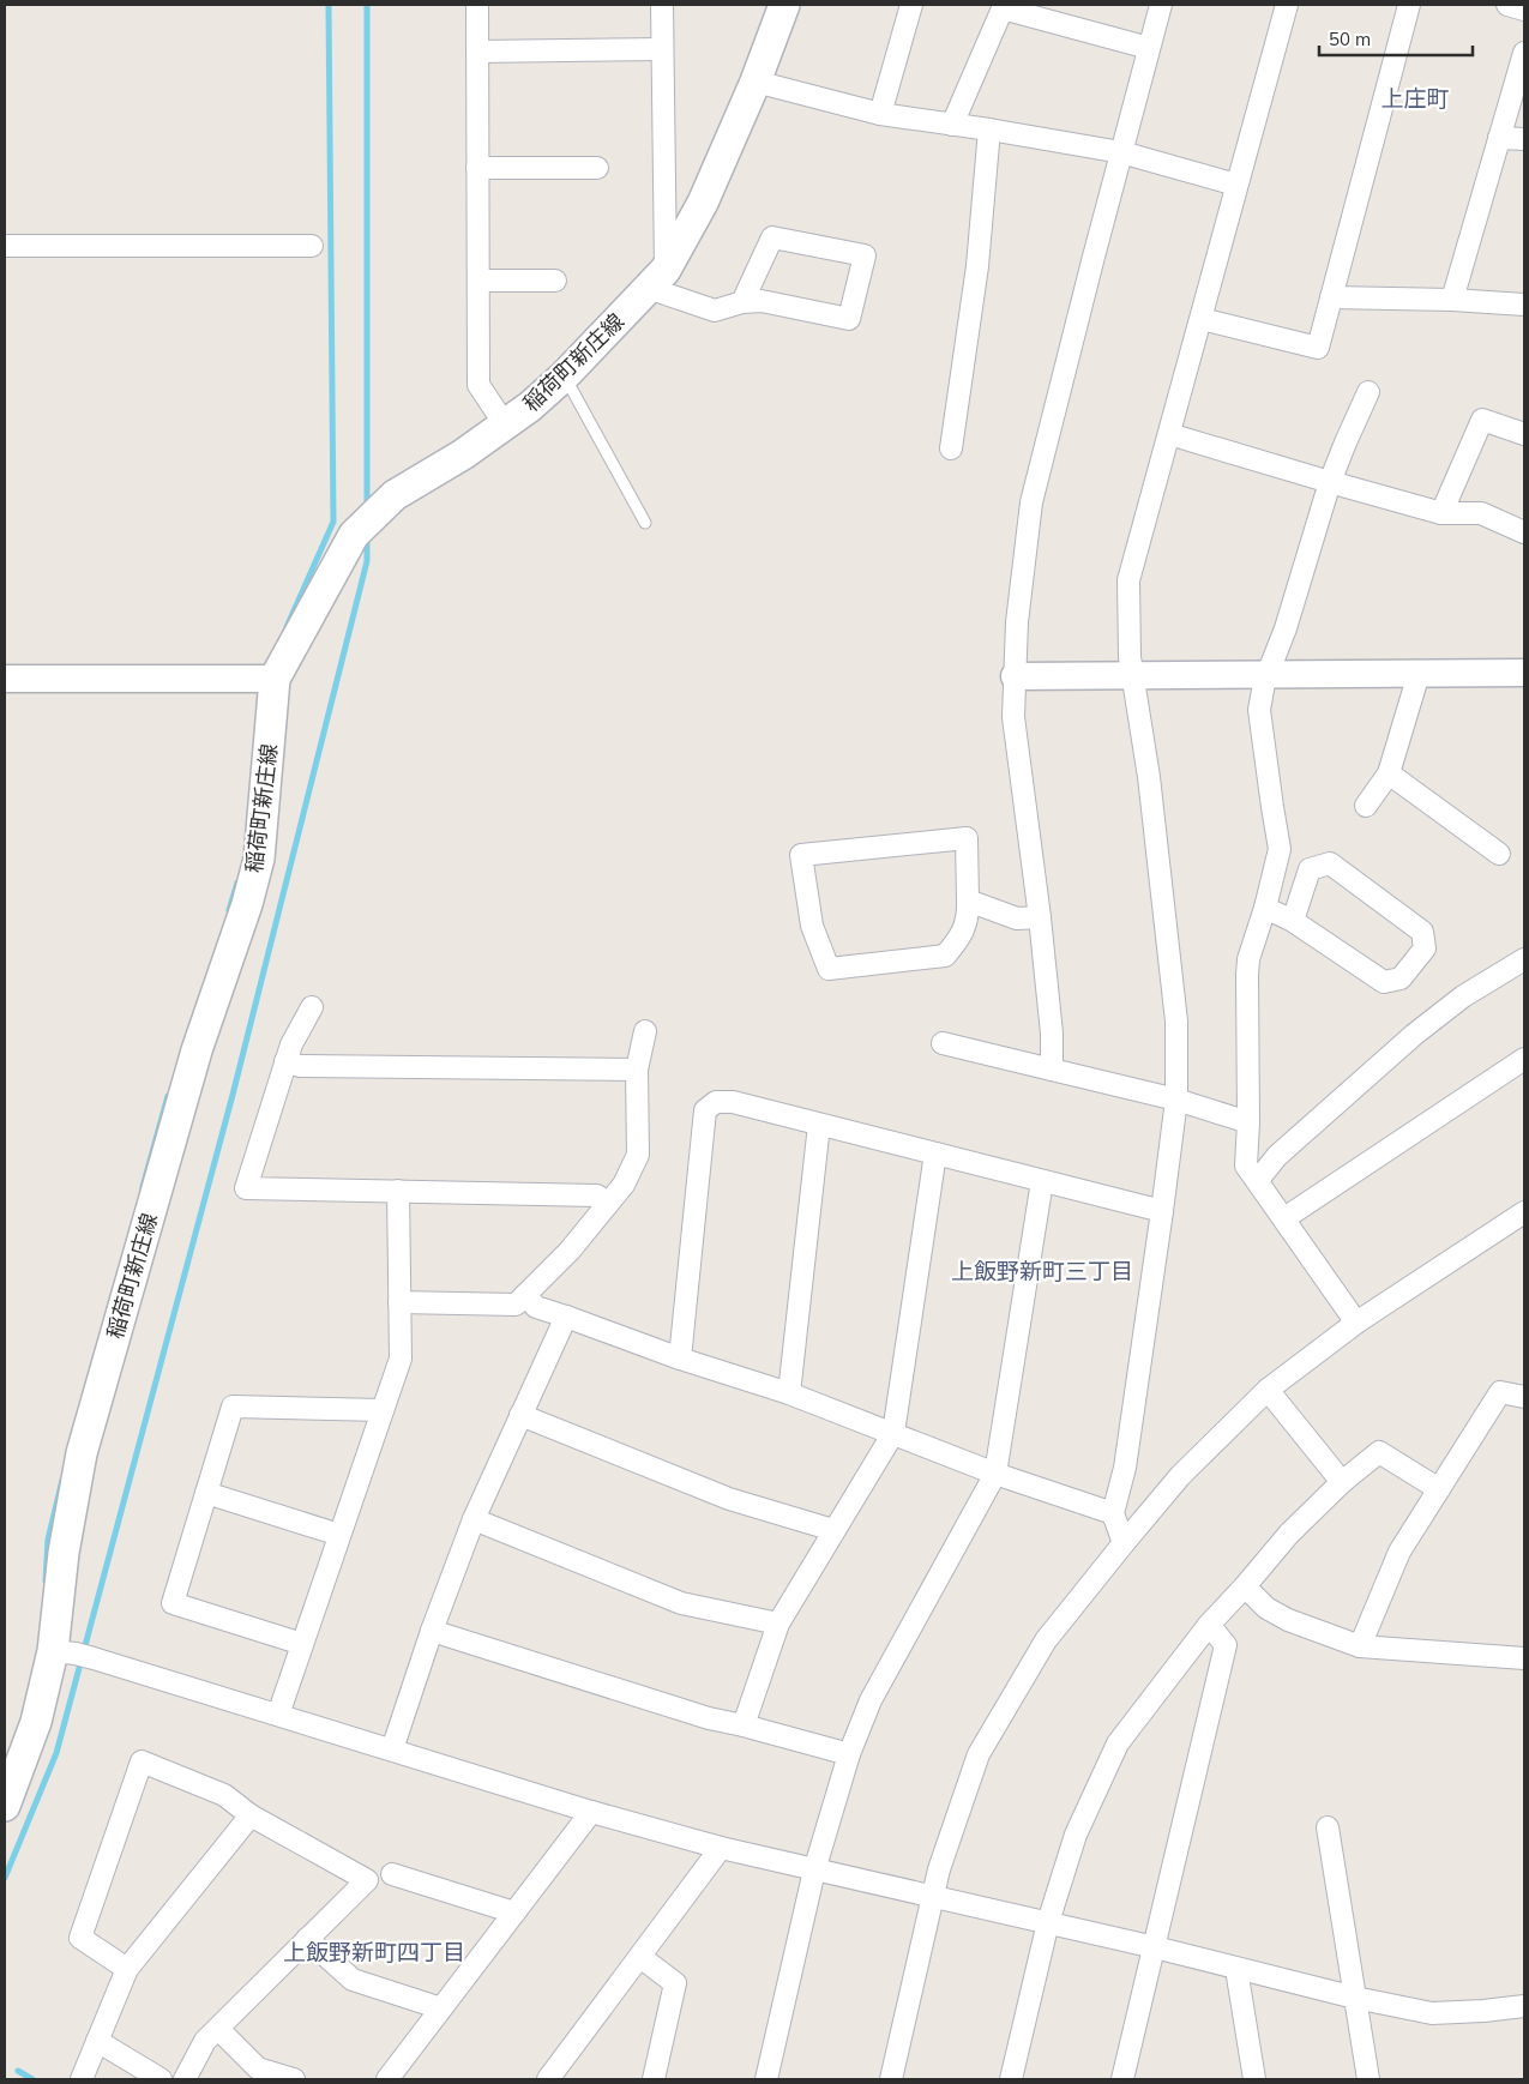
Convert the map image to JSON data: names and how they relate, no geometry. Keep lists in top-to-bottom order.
{
  "streets": {
    "main road": ["稲荷町新庄線"]
  },
  "districts": ["上庄町", "上飯野新町三丁目", "上飯野新町四丁目"],
  "scale_bar": "50 m"
}
